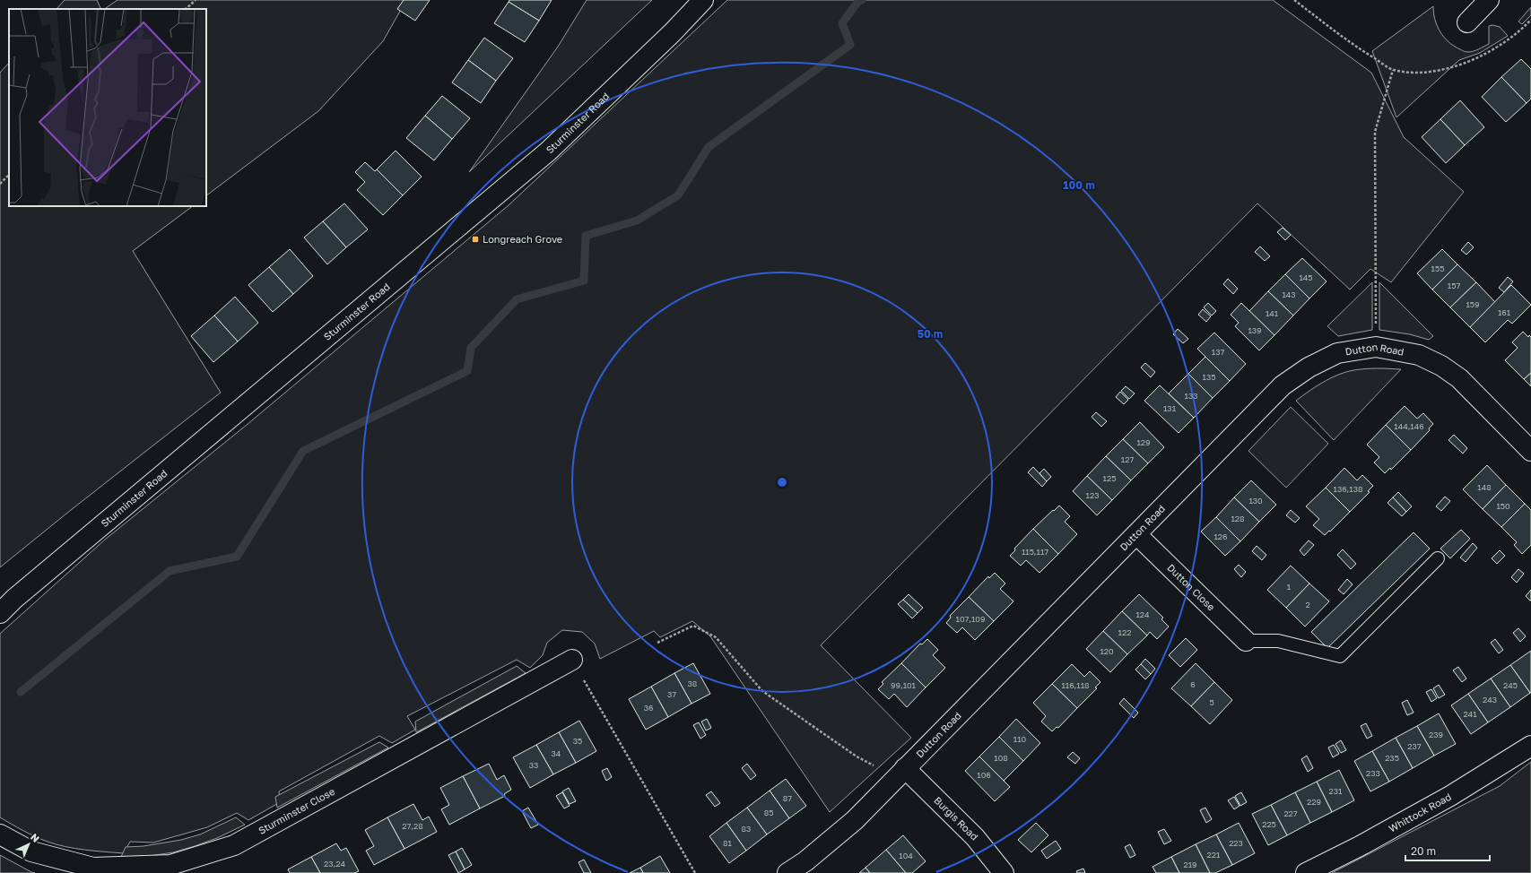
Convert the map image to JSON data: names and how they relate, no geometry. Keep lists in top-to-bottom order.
{
  "streets": {
    "street": [
      "Sturminster Road",
      "Dutton Road",
      "Dutton Close",
      "Sturminster Close",
      "Whittock Road",
      "Burgis Road"
    ]
  },
  "crossings": [
    ["Dutton Road", "Dutton Close"],
    ["Dutton Road", "Burgis Road"]
  ],
  "places": {
    "transit": ["Longreach Grove"]
  },
  "house_numbers": [
    "155",
    "145",
    "157",
    "143",
    "159",
    "161",
    "141",
    "139",
    "137",
    "135",
    "133",
    "131",
    "144,146",
    "129",
    "127",
    "125",
    "148",
    "136,138",
    "123",
    "130",
    "150",
    "128",
    "126",
    "115,117",
    "1",
    "2",
    "124",
    "107,109",
    "122",
    "120",
    "38",
    "6",
    "99,101",
    "116,118",
    "245",
    "37",
    "243",
    "5",
    "36",
    "241",
    "239",
    "110",
    "35",
    "237",
    "34",
    "108",
    "235",
    "33",
    "233",
    "106",
    "231",
    "87",
    "229",
    "85",
    "227",
    "225",
    "27,28",
    "83",
    "81",
    "223",
    "221",
    "104",
    "23,24",
    "219"
  ],
  "scale_bar": "20 m",
  "north": "top right",
  "rings": ["100 m", "50 m"]
}
